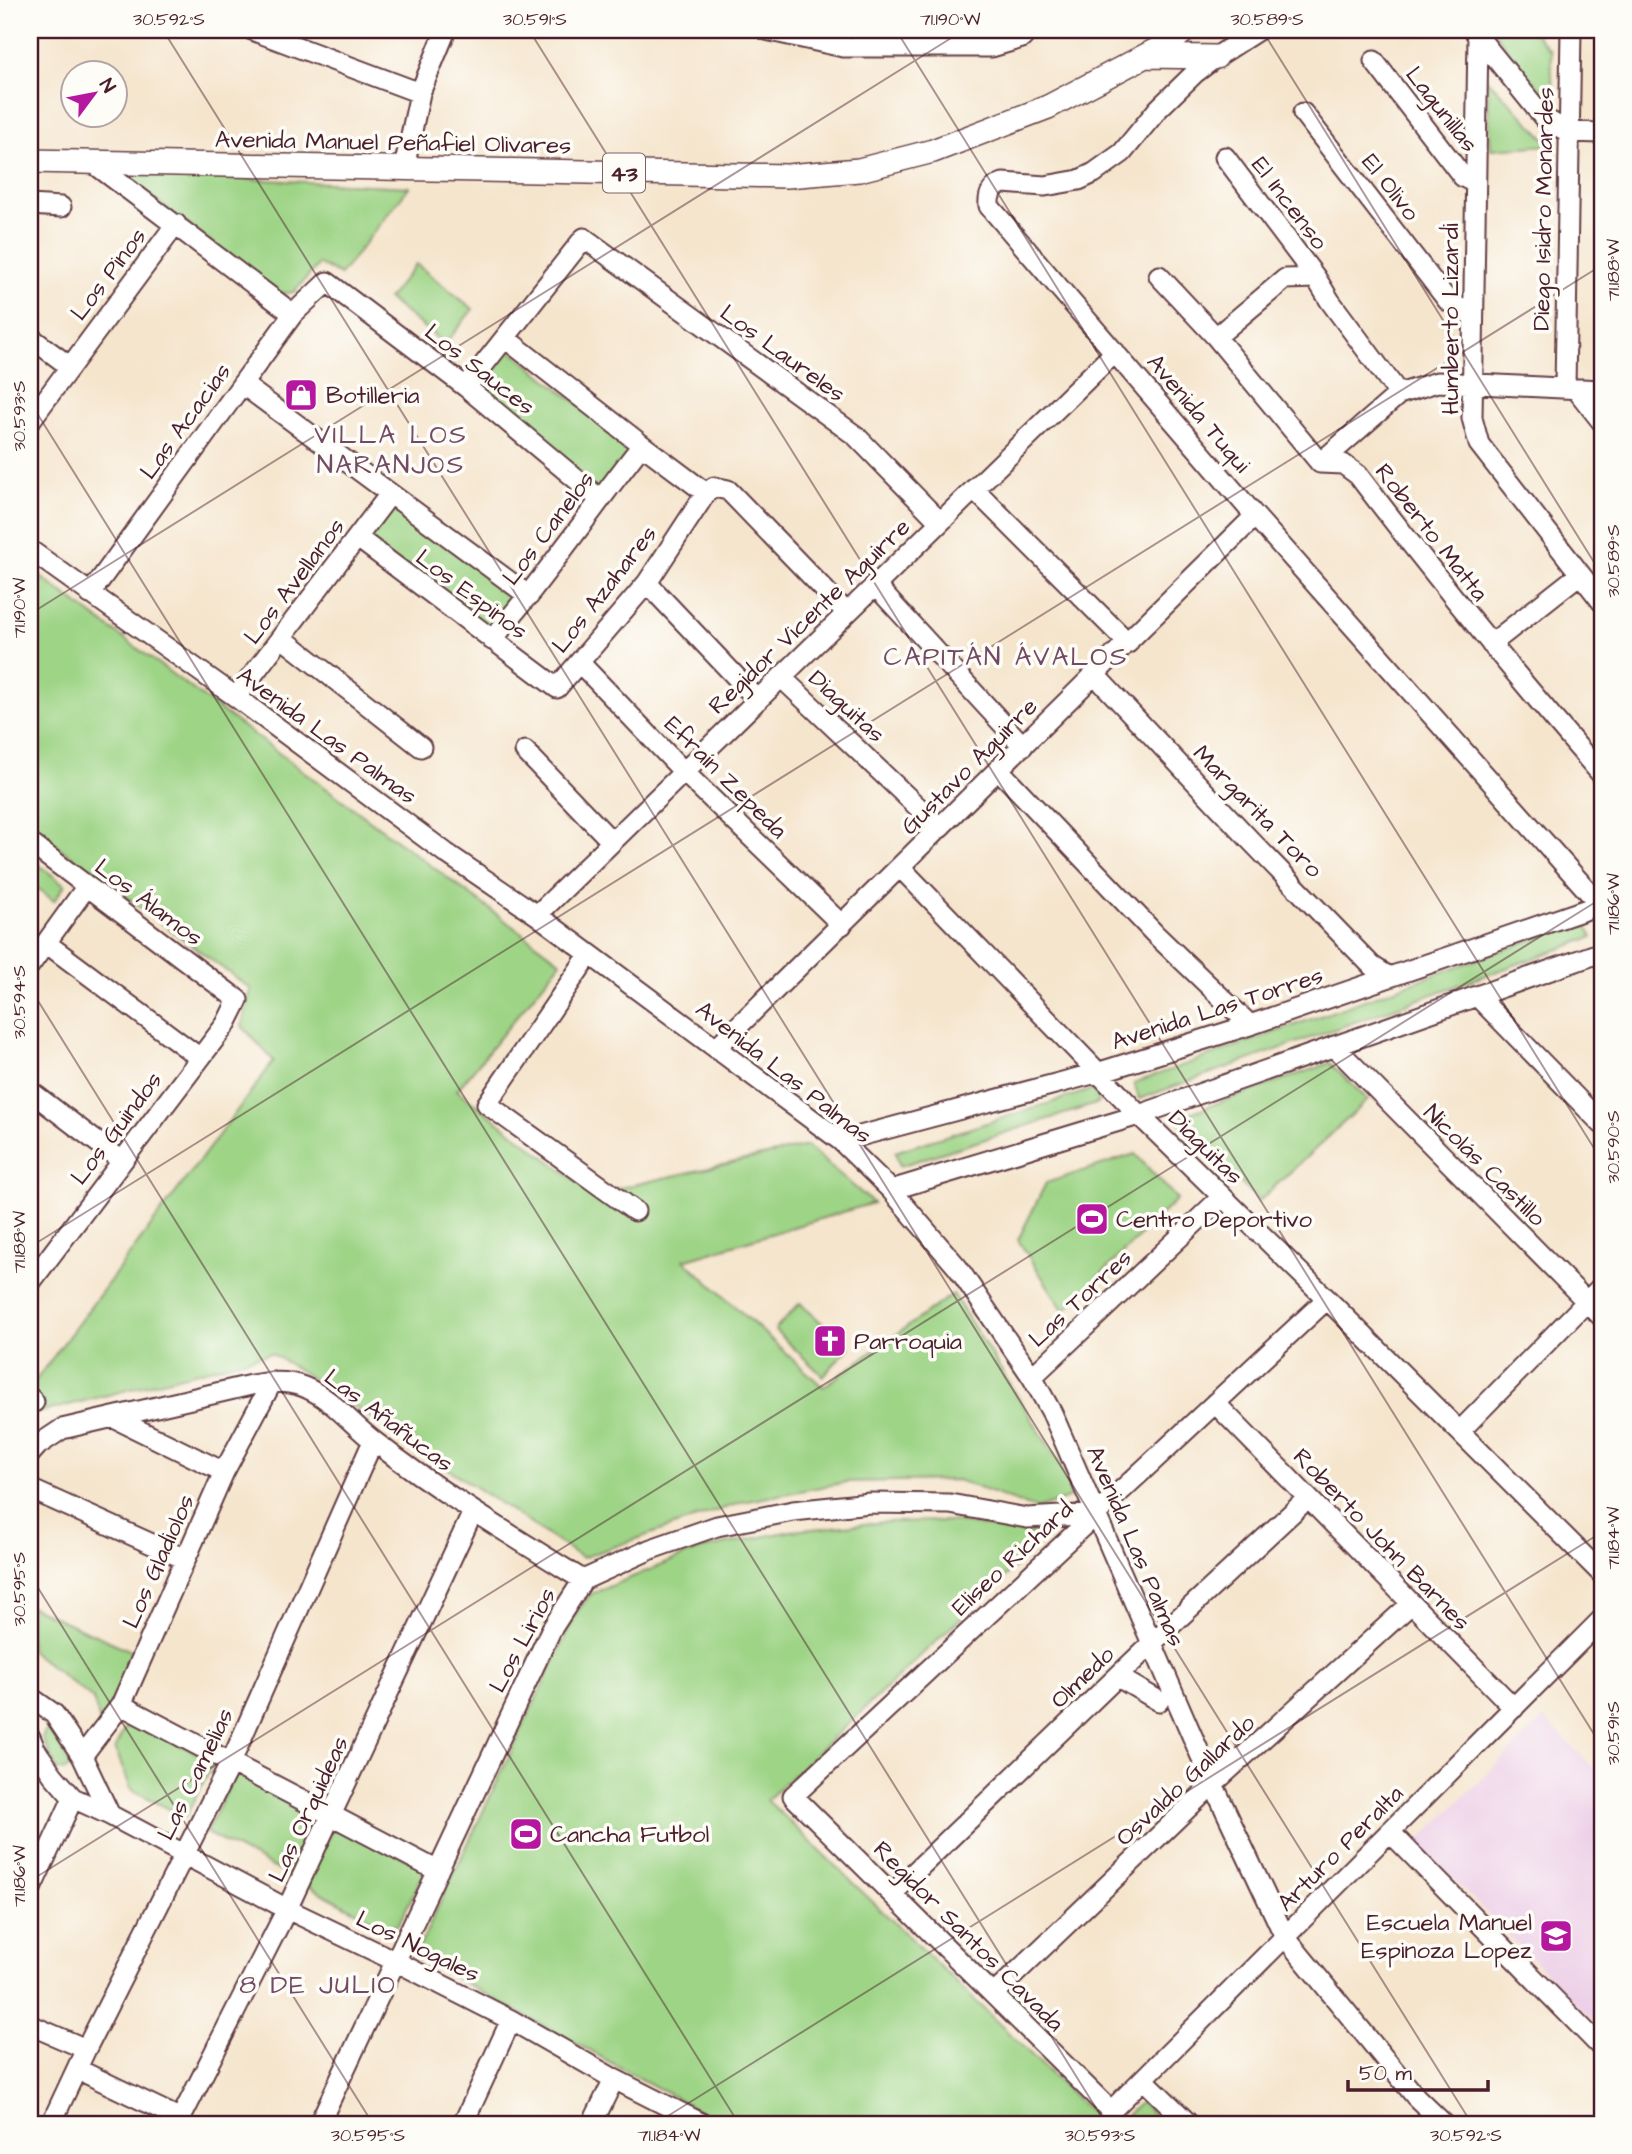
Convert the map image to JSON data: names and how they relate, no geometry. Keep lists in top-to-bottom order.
{
  "streets": {
    "main road": ["Avenida Manuel Peñafiel Olivares", "43"],
    "street": [
      "Lagunillas",
      "El Olivo",
      "El Incenso",
      "Diego Isidro Monardes",
      "Los Pinos",
      "Humberto Lizardi",
      "Los Laureles",
      "Los Sauces",
      "Avenida Tuqui",
      "Las Acacias",
      "Los Canelos",
      "Roberto Matta",
      "Los Avellanos",
      "Los Azahares",
      "Los Espinos",
      "Regidor Vicente Aguirre",
      "Diaguitas",
      "Avenida Las Palmas",
      "Gustavo Aguirre",
      "Efraín Zepeda",
      "Margarita Toro",
      "Los Álamos",
      "Avenida Las Torres",
      "Los Guindos",
      "Nicolás Castillo",
      "Las Torres",
      "Las Añañucas",
      "Roberto John Barnes",
      "Eliseo Richard",
      "Los Gladiolos",
      "Los Lirios",
      "Olmedo",
      "Las Camelias",
      "Osvaldo Gallardo",
      "Las Orquideas",
      "Arturo Peralta",
      "Regidor Santos Cavada",
      "Los Nogales"
    ]
  },
  "crossings": [
    ["Lagunillas", "Humberto Lizardi"],
    ["El Olivo", "Humberto Lizardi"],
    ["Los Laureles", "Los Sauces"],
    ["Los Laureles", "Regidor Vicente Aguirre"],
    ["Los Sauces", "Las Acacias"],
    ["Los Sauces", "Los Canelos"],
    ["Los Sauces", "Los Azahares"],
    ["Los Sauces", "Regidor Vicente Aguirre"],
    ["Avenida Tuqui", "Regidor Vicente Aguirre"],
    ["Avenida Tuqui", "Gustavo Aguirre"],
    ["Avenida Tuqui", "Avenida Las Torres"],
    ["Las Acacias", "Los Espinos"],
    ["Las Acacias", "Avenida Las Palmas"],
    ["Los Canelos", "Los Espinos"],
    ["Los Avellanos", "Los Espinos"],
    ["Los Avellanos", "Avenida Las Palmas"],
    ["Los Azahares", "Los Espinos"],
    ["Los Azahares", "Efraín Zepeda"],
    ["Regidor Vicente Aguirre", "Diaguitas"],
    ["Regidor Vicente Aguirre", "Avenida Las Palmas"],
    ["Regidor Vicente Aguirre", "Efraín Zepeda"],
    ["Diaguitas", "Gustavo Aguirre"],
    ["Diaguitas", "Avenida Las Torres"],
    ["Diaguitas", "Las Torres"],
    ["Diaguitas", "Eliseo Richard"],
    ["Avenida Las Palmas", "Gustavo Aguirre"],
    ["Avenida Las Palmas", "Avenida Las Torres"],
    ["Avenida Las Palmas", "Las Torres"],
    ["Avenida Las Palmas", "Eliseo Richard"],
    ["Avenida Las Palmas", "Los Lirios"],
    ["Avenida Las Palmas", "Olmedo"],
    ["Avenida Las Palmas", "Osvaldo Gallardo"],
    ["Avenida Las Palmas", "Arturo Peralta"],
    ["Gustavo Aguirre", "Efraín Zepeda"],
    ["Gustavo Aguirre", "Margarita Toro"],
    ["Margarita Toro", "Avenida Las Torres"],
    ["Los Álamos", "Los Guindos"],
    ["Las Añañucas", "Los Gladiolos"],
    ["Las Añañucas", "Los Lirios"],
    ["Las Añañucas", "Las Camelias"],
    ["Las Añañucas", "Las Orquideas"],
    ["Roberto John Barnes", "Eliseo Richard"],
    ["Roberto John Barnes", "Olmedo"],
    ["Roberto John Barnes", "Osvaldo Gallardo"],
    ["Roberto John Barnes", "Arturo Peralta"],
    ["Eliseo Richard", "Los Lirios"],
    ["Eliseo Richard", "Regidor Santos Cavada"],
    ["Los Lirios", "Los Nogales"],
    ["Olmedo", "Regidor Santos Cavada"],
    ["Las Camelias", "Los Nogales"],
    ["Osvaldo Gallardo", "Regidor Santos Cavada"],
    ["Las Orquideas", "Los Nogales"],
    ["Arturo Peralta", "Regidor Santos Cavada"]
  ],
  "districts": ["VILLA LOS NARANJOS", "CAPITÁN ÁVALOS", "8 DE JULIO"],
  "places": {
    "shop": ["Botilleria"],
    "sports": ["Centro Deportivo", "Cancha Futbol"],
    "church": ["Parroquia"],
    "school or university": ["Escuela Manuel Espinoza Lopez"]
  },
  "scale_bar": "50 m",
  "north": "top right",
  "coordinates": [
    "30.592°S",
    "30.591°S",
    "71.190°W",
    "30.589°S",
    "71.188°W",
    "30.593°S",
    "71.186°W",
    "30.594°S",
    "30.590°S",
    "71.184°W",
    "30.595°S"
  ]
}
